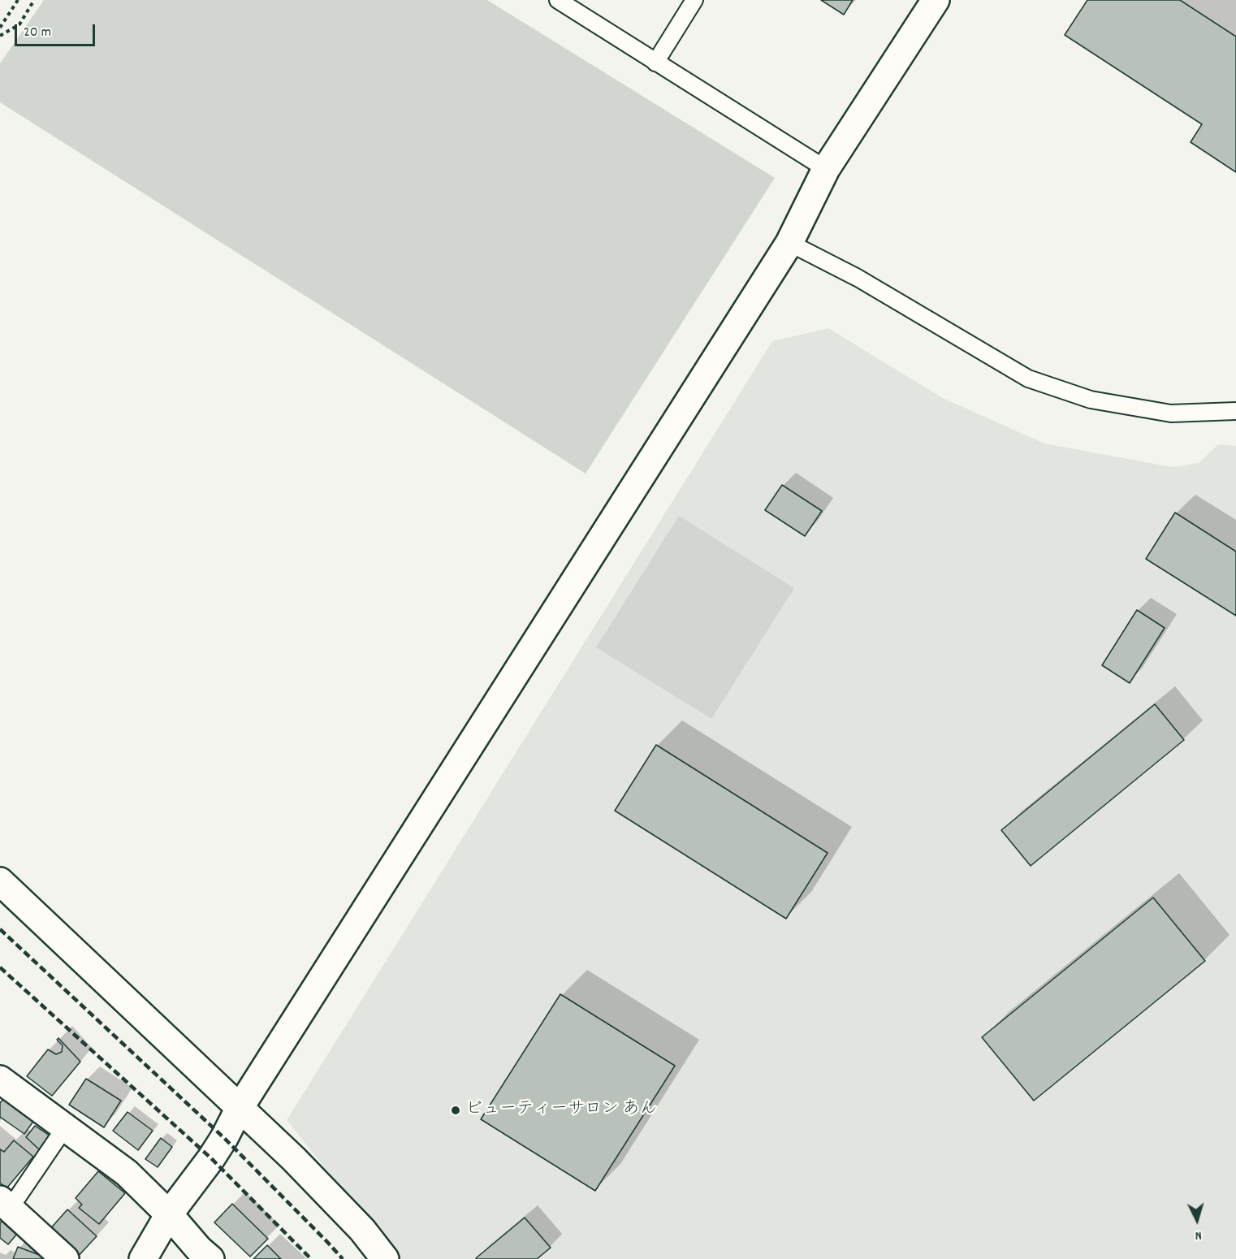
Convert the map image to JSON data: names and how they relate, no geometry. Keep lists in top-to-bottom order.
{
  "places": ["ビューティーサロン あん"],
  "scale_bar": "20 m",
  "north": "bottom"
}
